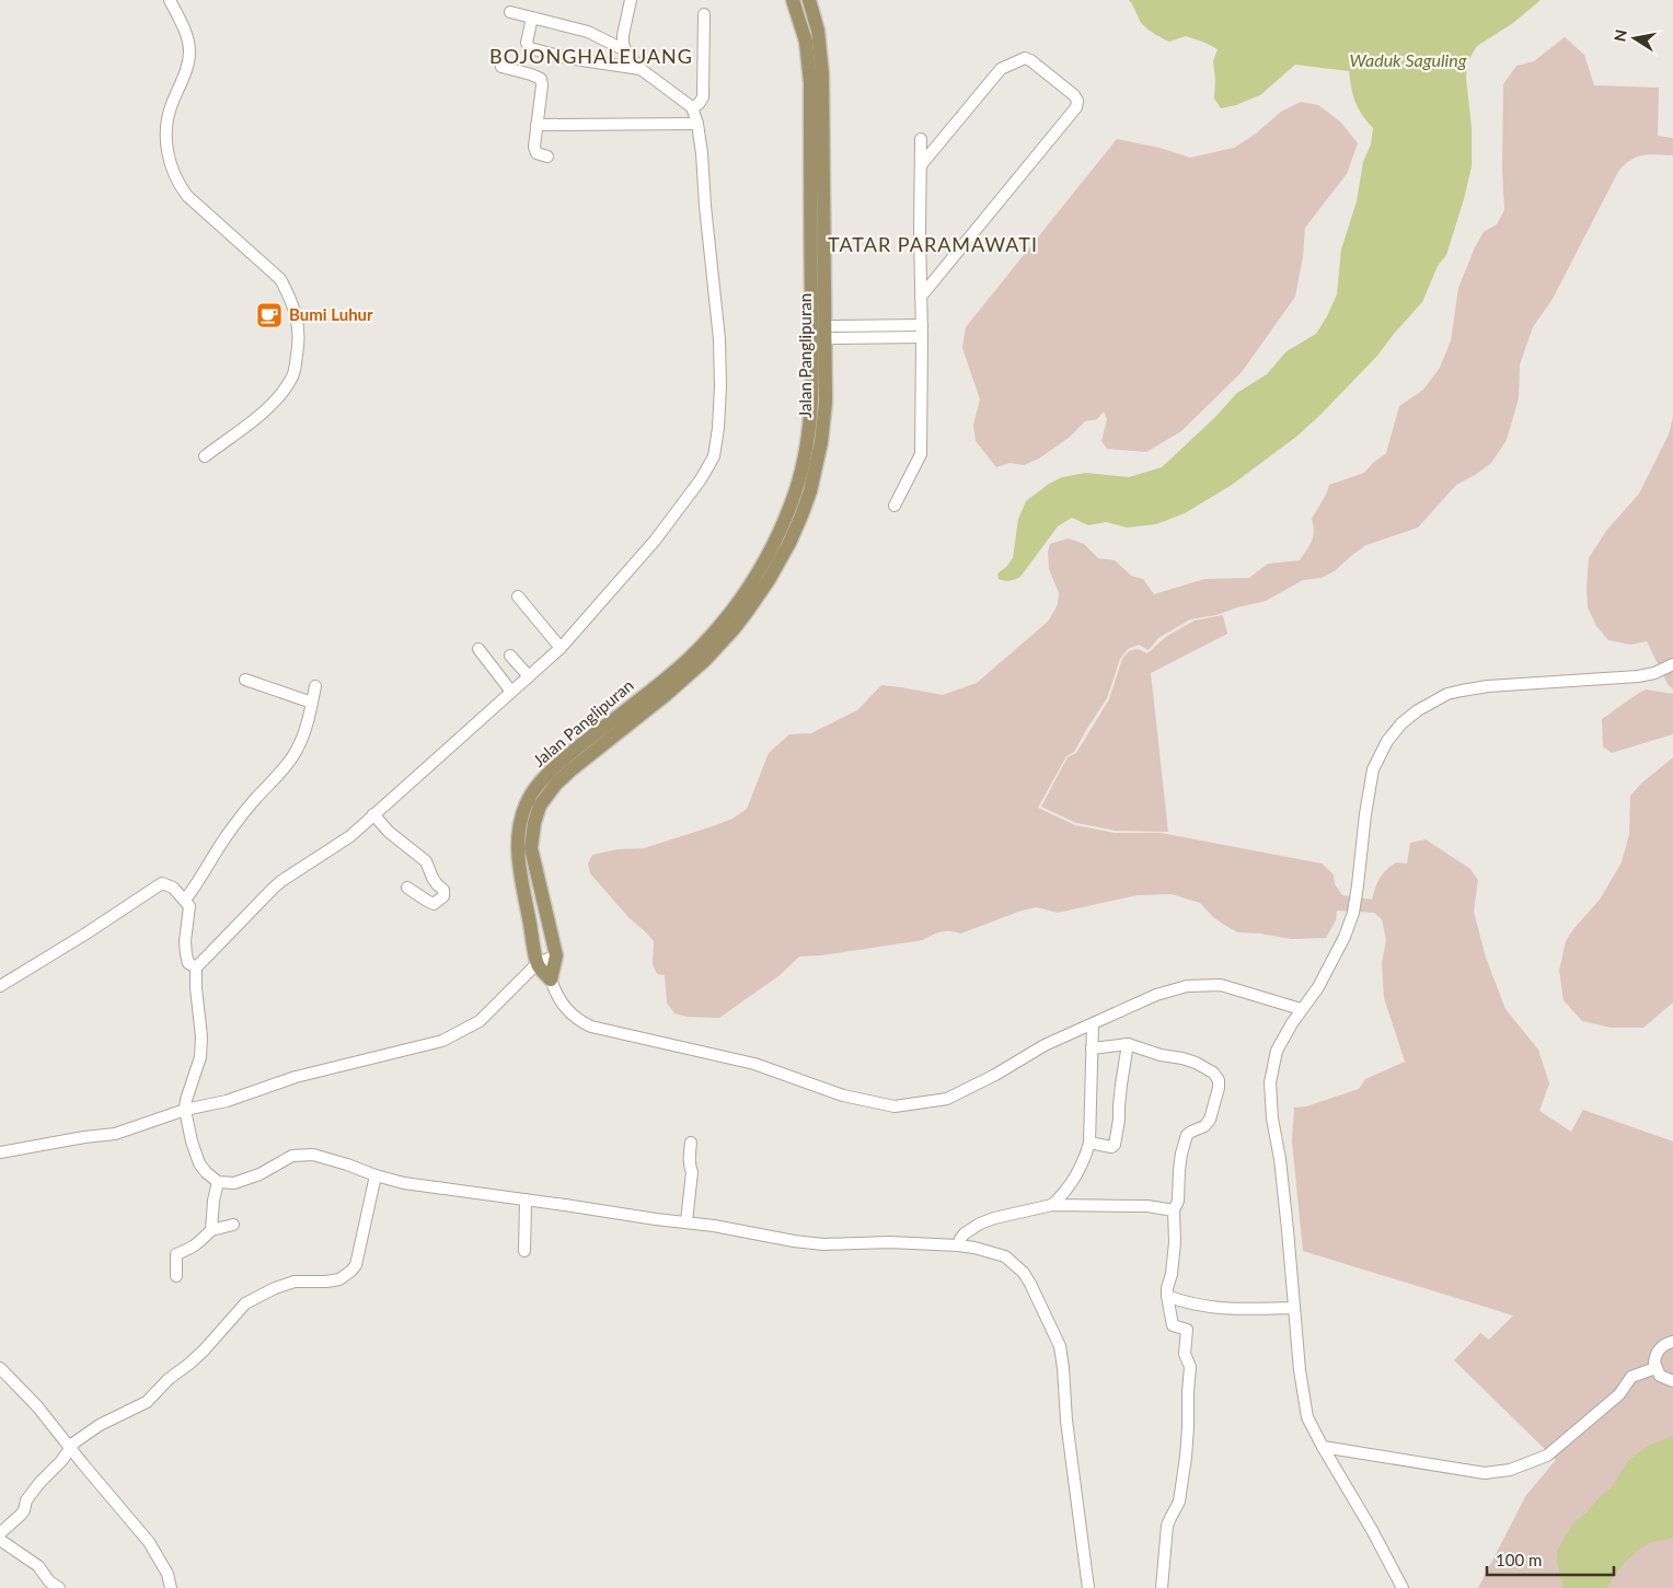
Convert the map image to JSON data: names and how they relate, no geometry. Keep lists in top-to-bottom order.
{
  "streets": {
    "main road": ["Jalan Panglipuran"]
  },
  "districts": ["BOJONGHALEUANG", "TATAR PARAMAWATI"],
  "water": ["Waduk Saguling"],
  "places": {
    "cafe": ["Bumi Luhur"]
  },
  "scale_bar": "100 m",
  "north": "left"
}
